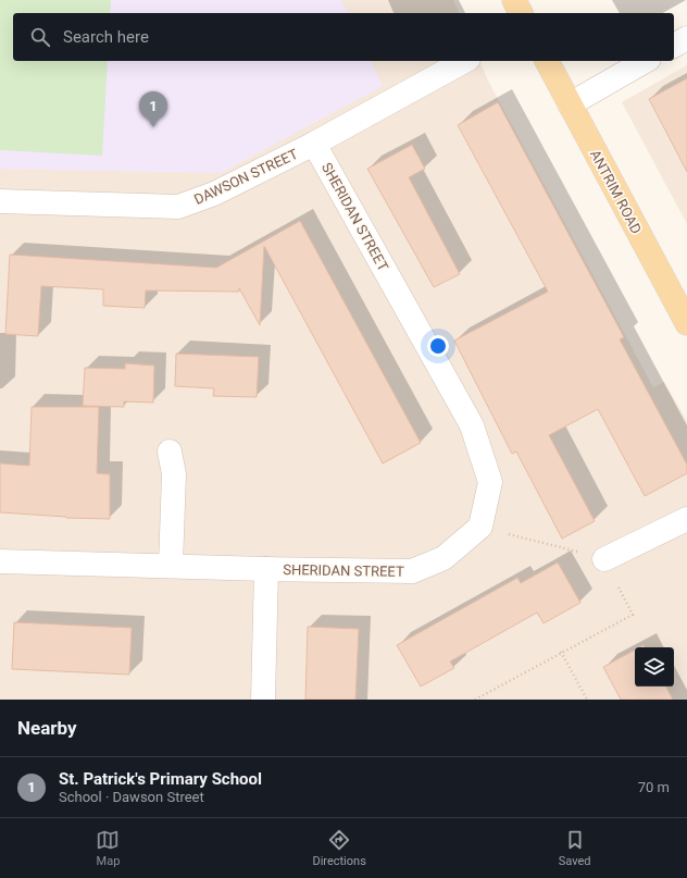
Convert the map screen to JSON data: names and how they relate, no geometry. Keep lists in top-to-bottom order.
{
  "streets": {
    "main road": ["ANTRIM ROAD"],
    "street": ["DAWSON STREET", "SHERIDAN STREET"]
  },
  "crossings": [
    ["DAWSON STREET", "SHERIDAN STREET"]
  ],
  "page": {
    "search": "Search here",
    "pins": "1",
    "heading": "Nearby",
    "list": [
      {
        "mark": "1",
        "name": "St. Patrick's Primary School",
        "note": "School · Dawson Street",
        "value": "70 m"
      }
    ],
    "nav": ["Map", "Directions", "Saved"]
  }
}
